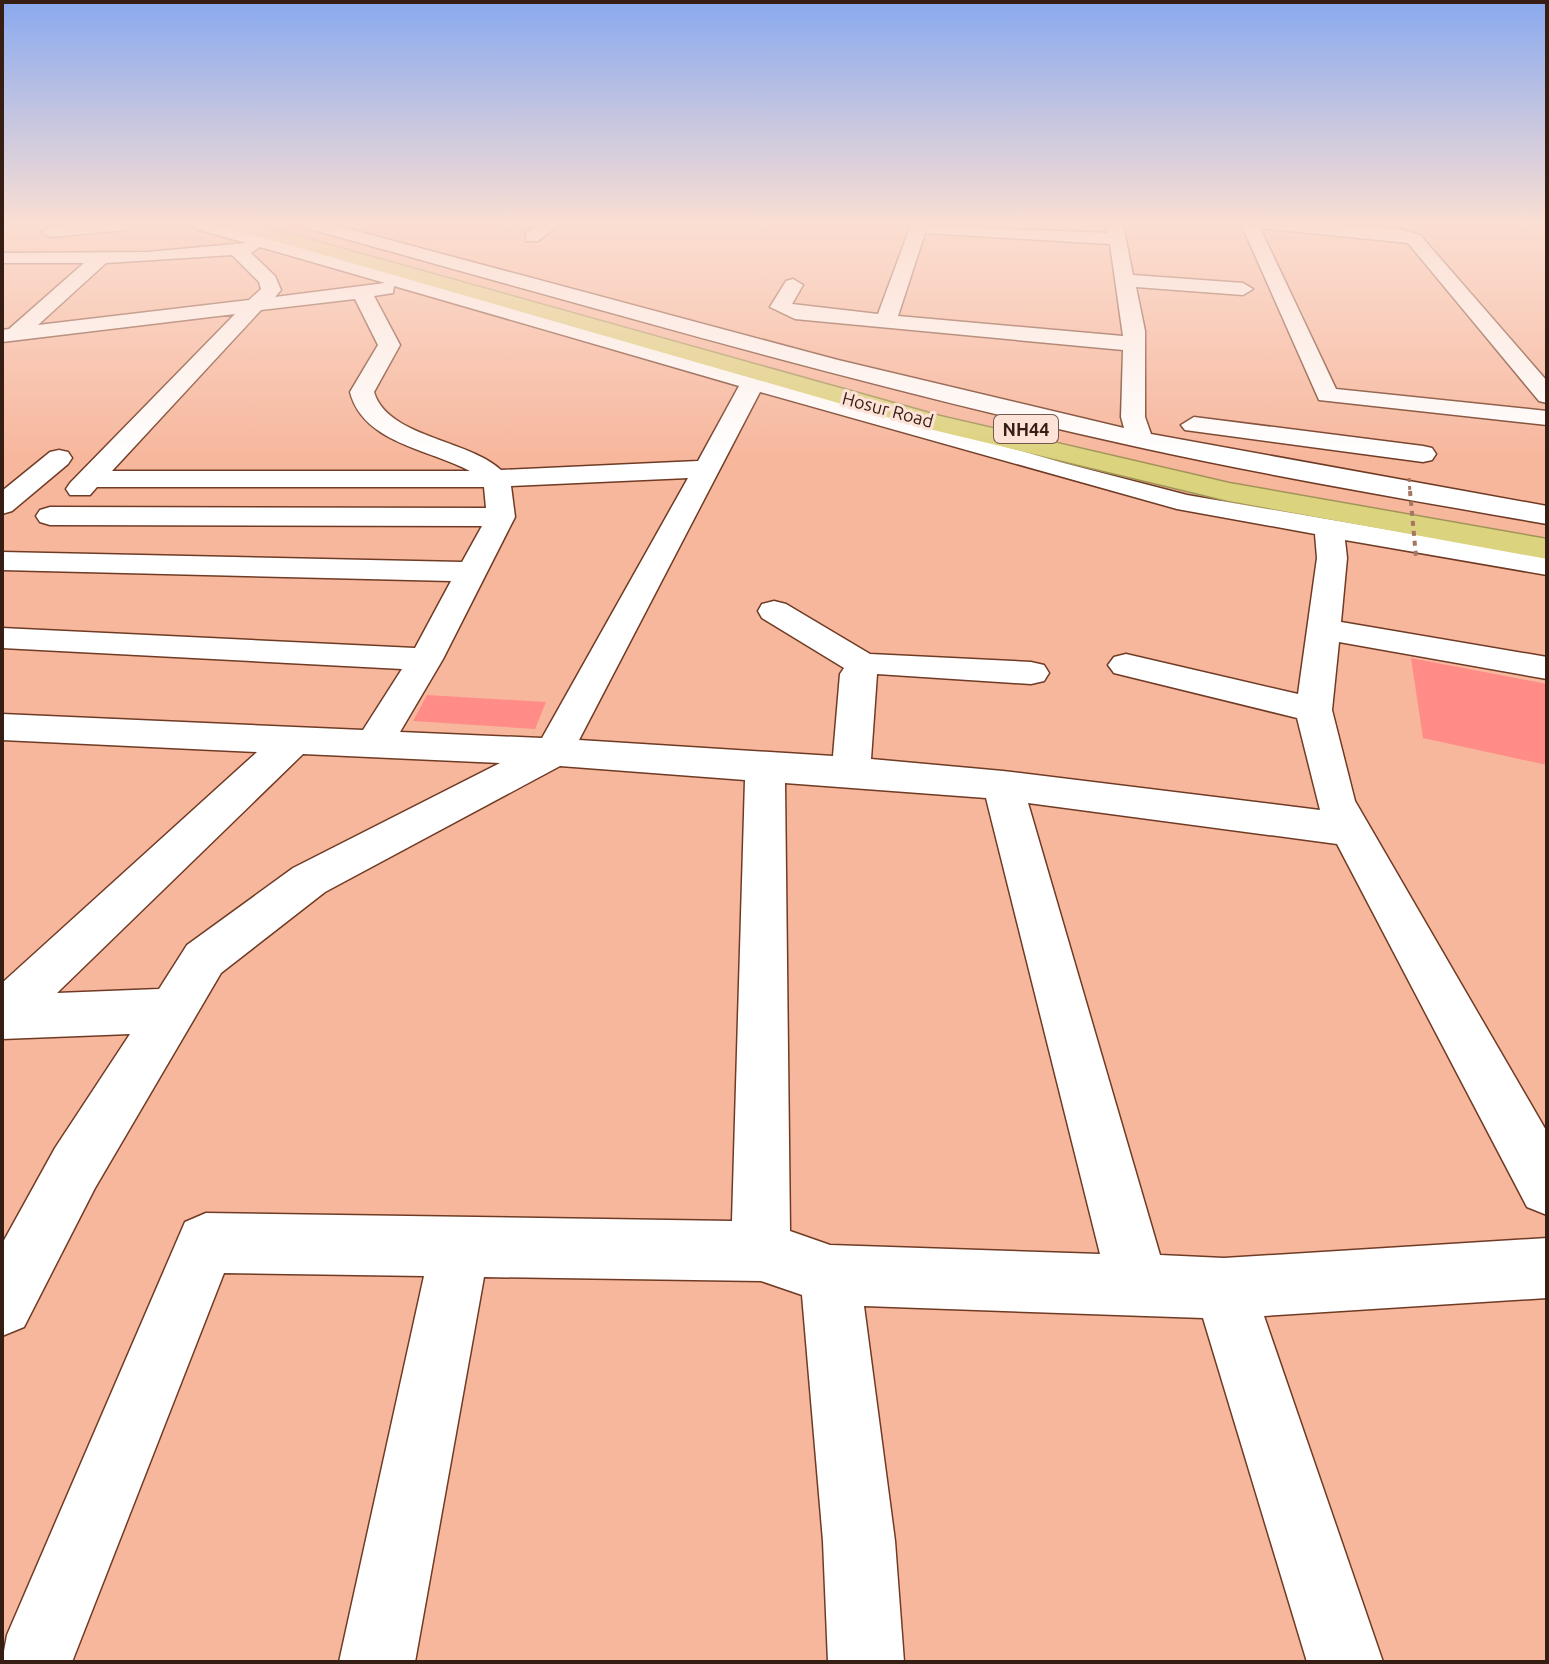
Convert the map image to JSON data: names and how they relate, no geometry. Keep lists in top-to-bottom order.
{
  "streets": {
    "highway": ["Hosur Road", "NH44"]
  }
}
